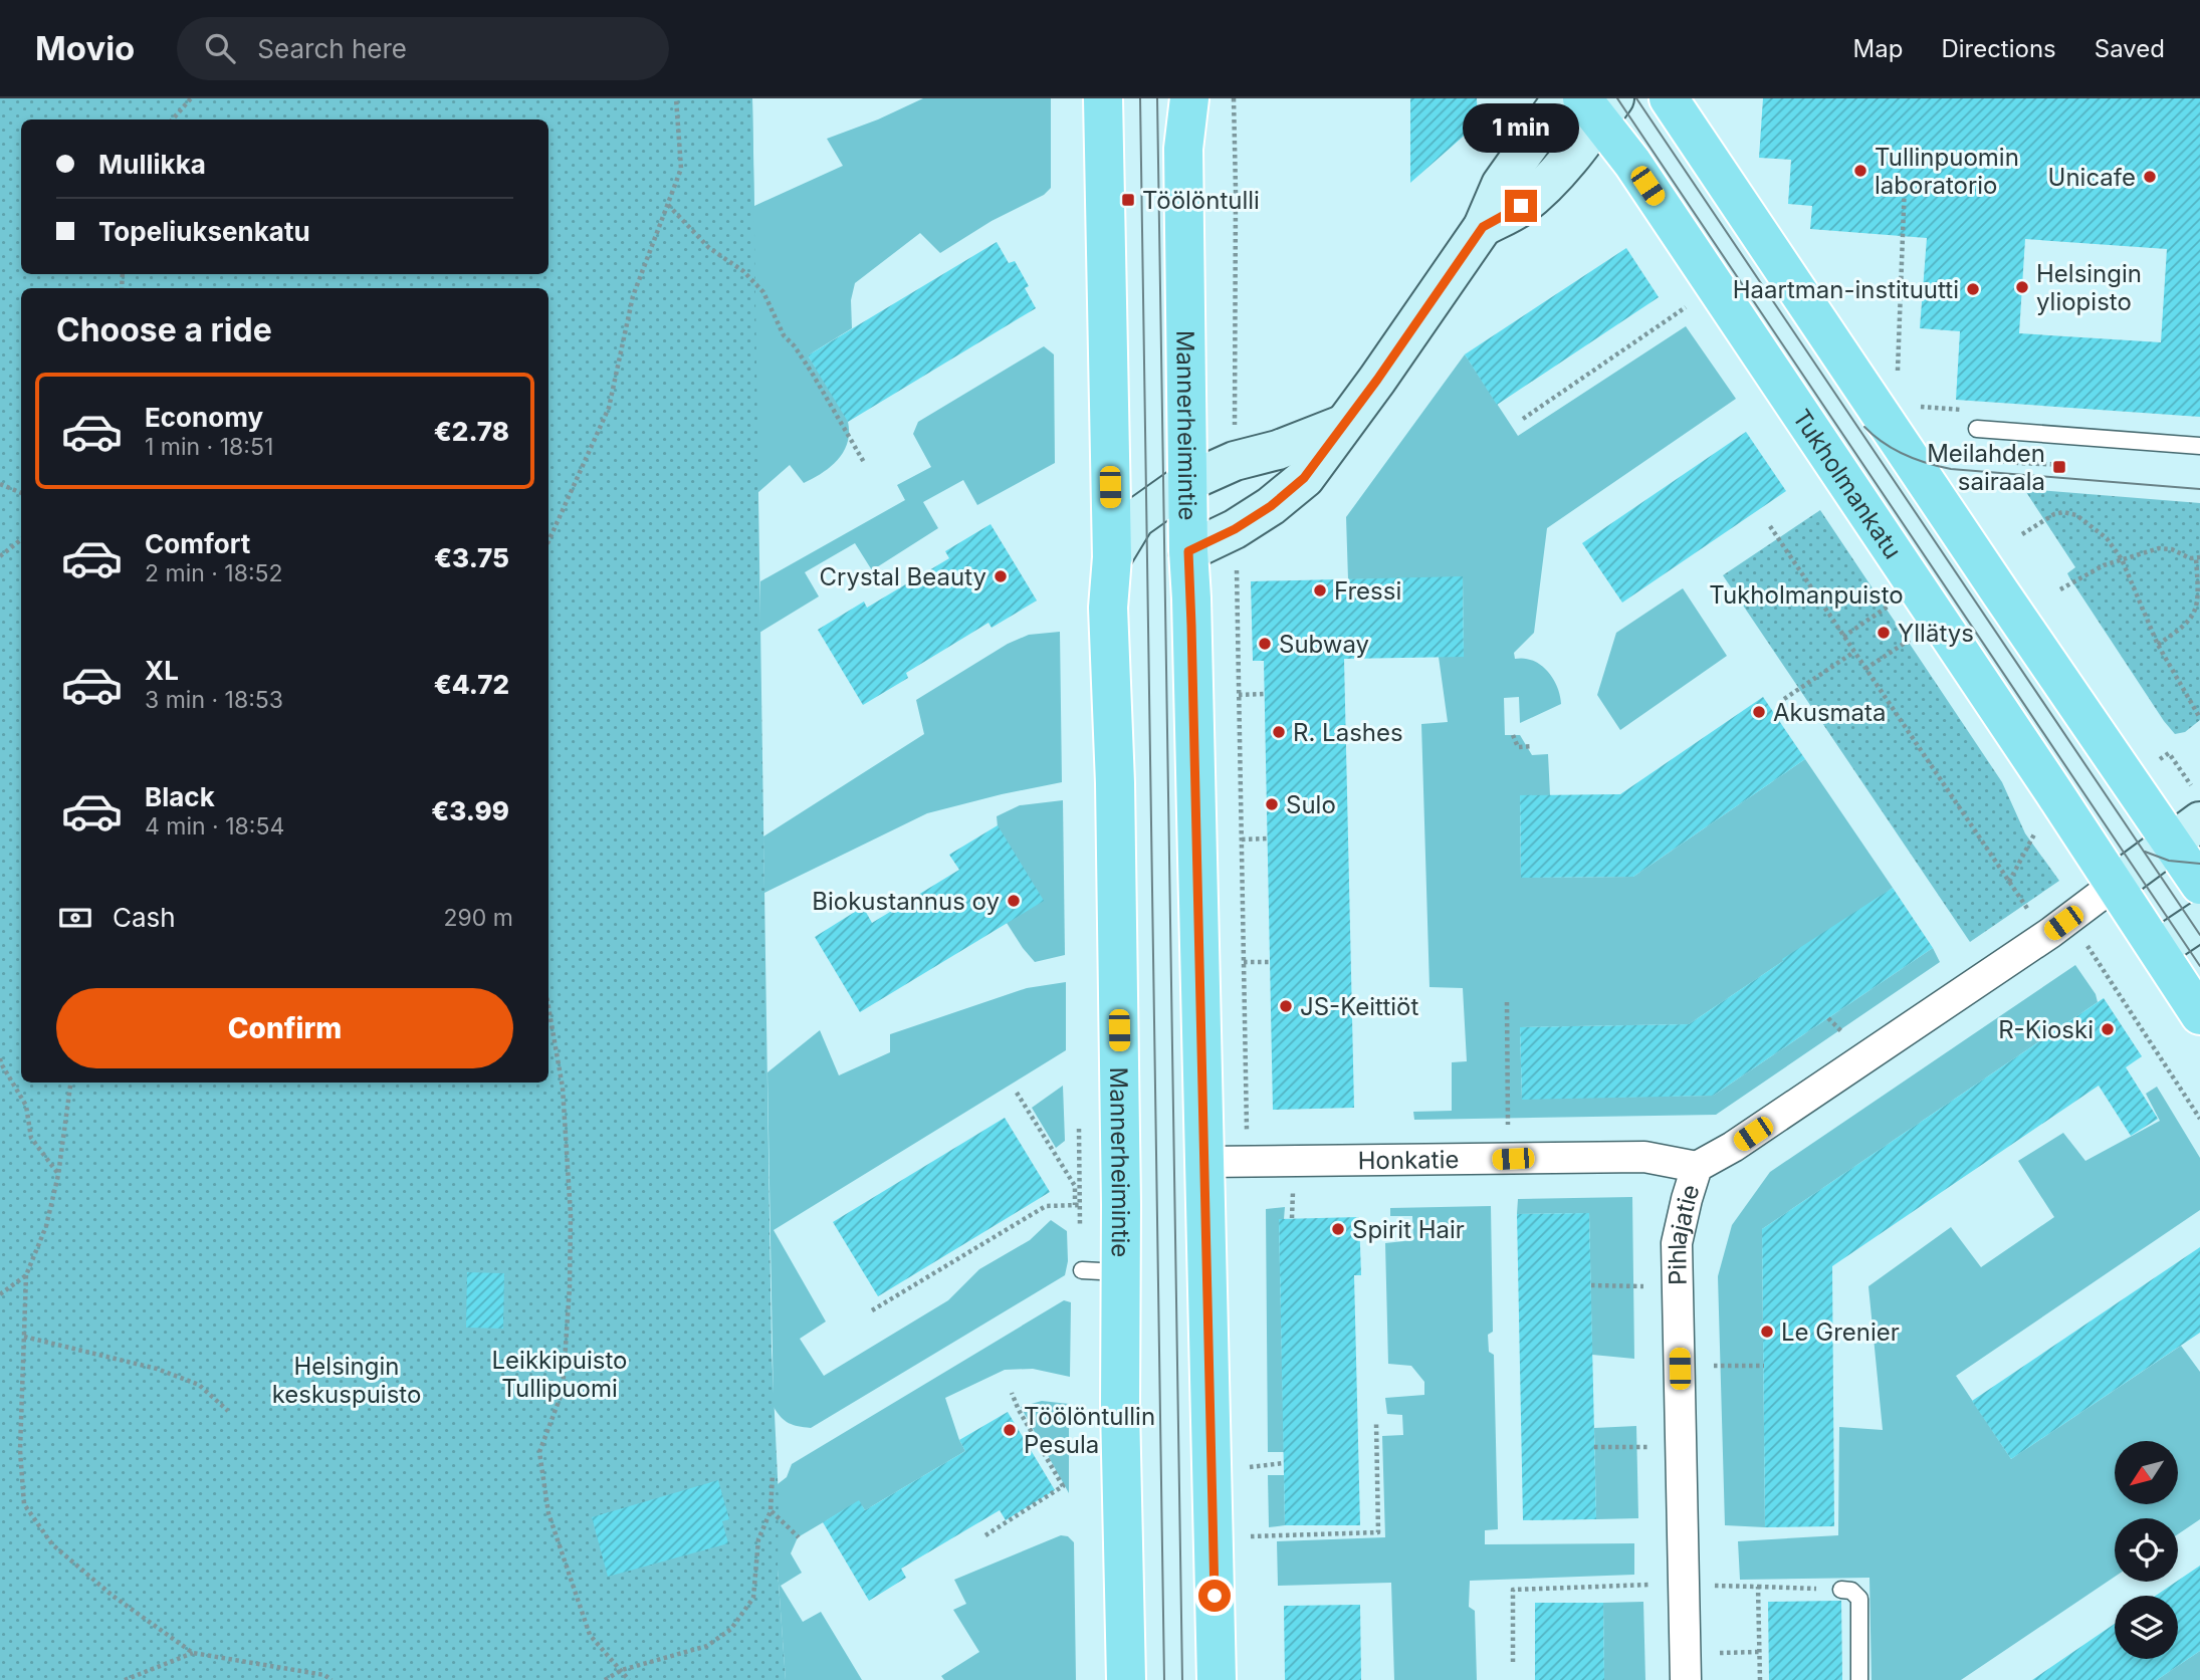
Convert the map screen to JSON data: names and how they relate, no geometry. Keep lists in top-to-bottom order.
{
  "streets": {
    "main road": ["Mannerheimintie", "Tukholmankatu"],
    "street": ["Honkatie", "Pihlajatie"]
  },
  "crossings": [
    ["Mannerheimintie", "Honkatie"],
    ["Tukholmankatu", "Pihlajatie"],
    ["Honkatie", "Pihlajatie"]
  ],
  "parks": ["Tukholmanpuisto", "Leikkipuisto Tullipuomi", "Helsingin keskuspuisto"],
  "places": {
    "other": [
      "Tullinpuomin laboratorio",
      "Unicafe",
      "Helsingin yliopisto",
      "Haartman-instituutti",
      "Crystal Beauty",
      "Fressi",
      "Yllätys",
      "Subway",
      "Akusmata",
      "R. Lashes",
      "Sulo",
      "Biokustannus oy",
      "JS-Keittiöt",
      "R-Kioski",
      "Spirit Hair",
      "Le Grenier",
      "Töölöntullin Pesula"
    ],
    "transit": ["Töölöntulli", "Meilahden sairaala"]
  },
  "north": "bottom left",
  "page": {
    "header": "Movio",
    "search": "Search here",
    "nav": ["Map", "Directions", "Saved"],
    "bubble": "1 min",
    "banner": ["Mullikka", "Topeliuksenkatu"],
    "heading": "Choose a ride",
    "list": [
      {
        "name": "Economy",
        "note": "1 min · 18:51",
        "value": "€2.78"
      },
      {
        "name": "Comfort",
        "note": "2 min · 18:52",
        "value": "€3.75"
      },
      {
        "name": "XL",
        "note": "3 min · 18:53",
        "value": "€4.72"
      },
      {
        "name": "Black",
        "note": "4 min · 18:54",
        "value": "€3.99"
      }
    ],
    "pay": ["Cash", "290 m"],
    "buttons": "Confirm"
  }
}
